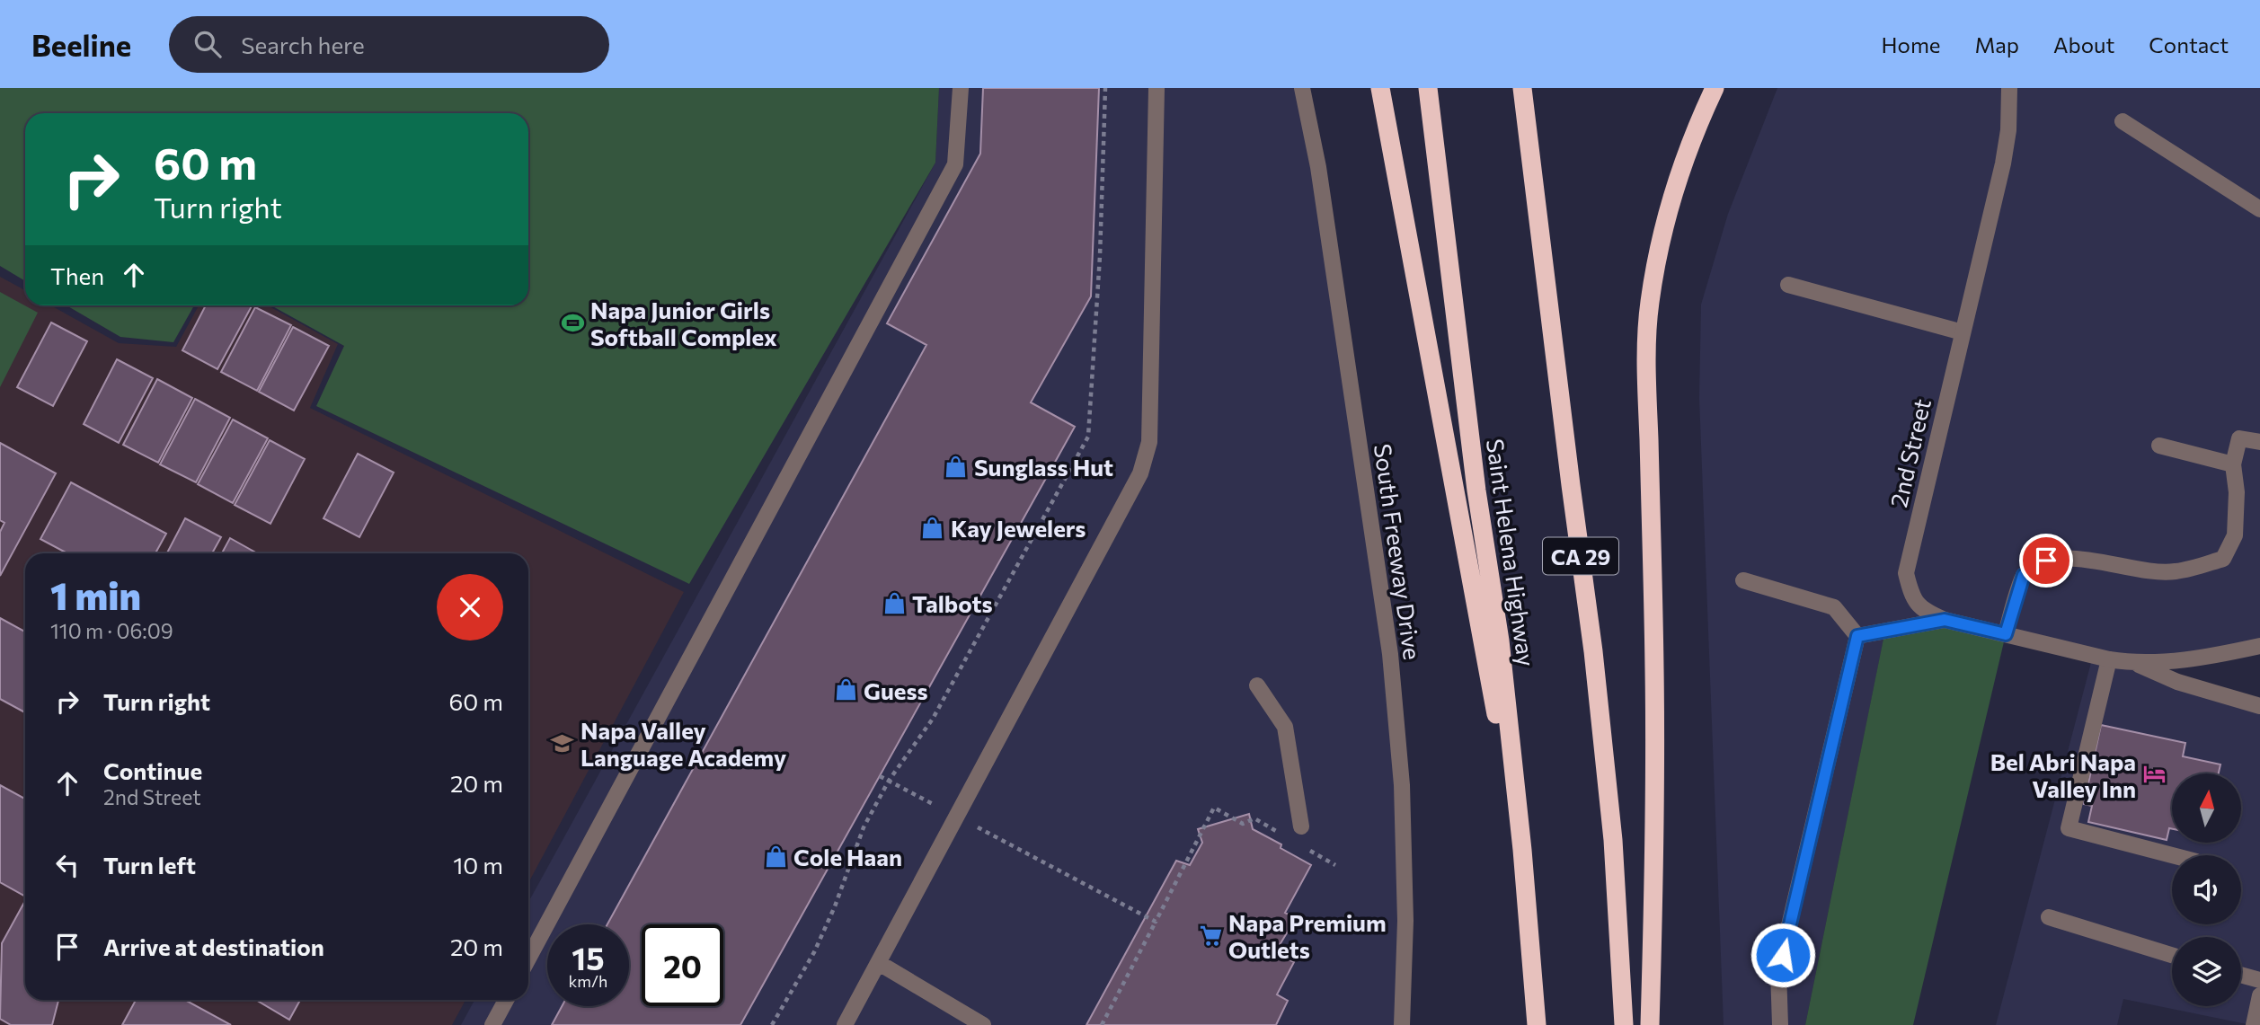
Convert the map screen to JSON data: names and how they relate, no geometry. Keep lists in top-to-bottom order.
{
  "streets": {
    "highway": ["Saint Helena Highway", "CA 29"],
    "street": ["2nd Street", "South Freeway Drive"]
  },
  "places": {
    "sports": ["Napa Junior Girls Softball Complex"],
    "shop": [
      "Sunglass Hut",
      "Kay Jewelers",
      "Talbots",
      "Guess",
      "Cole Haan"
    ],
    "school or university": ["Napa Valley Language Academy"],
    "hotel": ["Bel Abri Napa Valley Inn"],
    "supermarket": ["Napa Premium Outlets"]
  },
  "north": "top",
  "page": {
    "header": "Beeline",
    "search": "Search here",
    "nav": [
      "Home",
      "Map",
      "About",
      "Contact"
    ],
    "turn": ["60 m", "Turn right"],
    "then": "Then",
    "heading": ["1 min", "110 m · 06:09"],
    "list": [
      {
        "name": "Turn right",
        "value": "60 m"
      },
      {
        "name": "Continue",
        "note": "2nd Street",
        "value": "20 m"
      },
      {
        "name": "Turn left",
        "value": "10 m"
      },
      {
        "name": "Arrive at destination",
        "value": "20 m"
      }
    ],
    "speed": "15 km/h",
    "limit": "20"
  }
}
